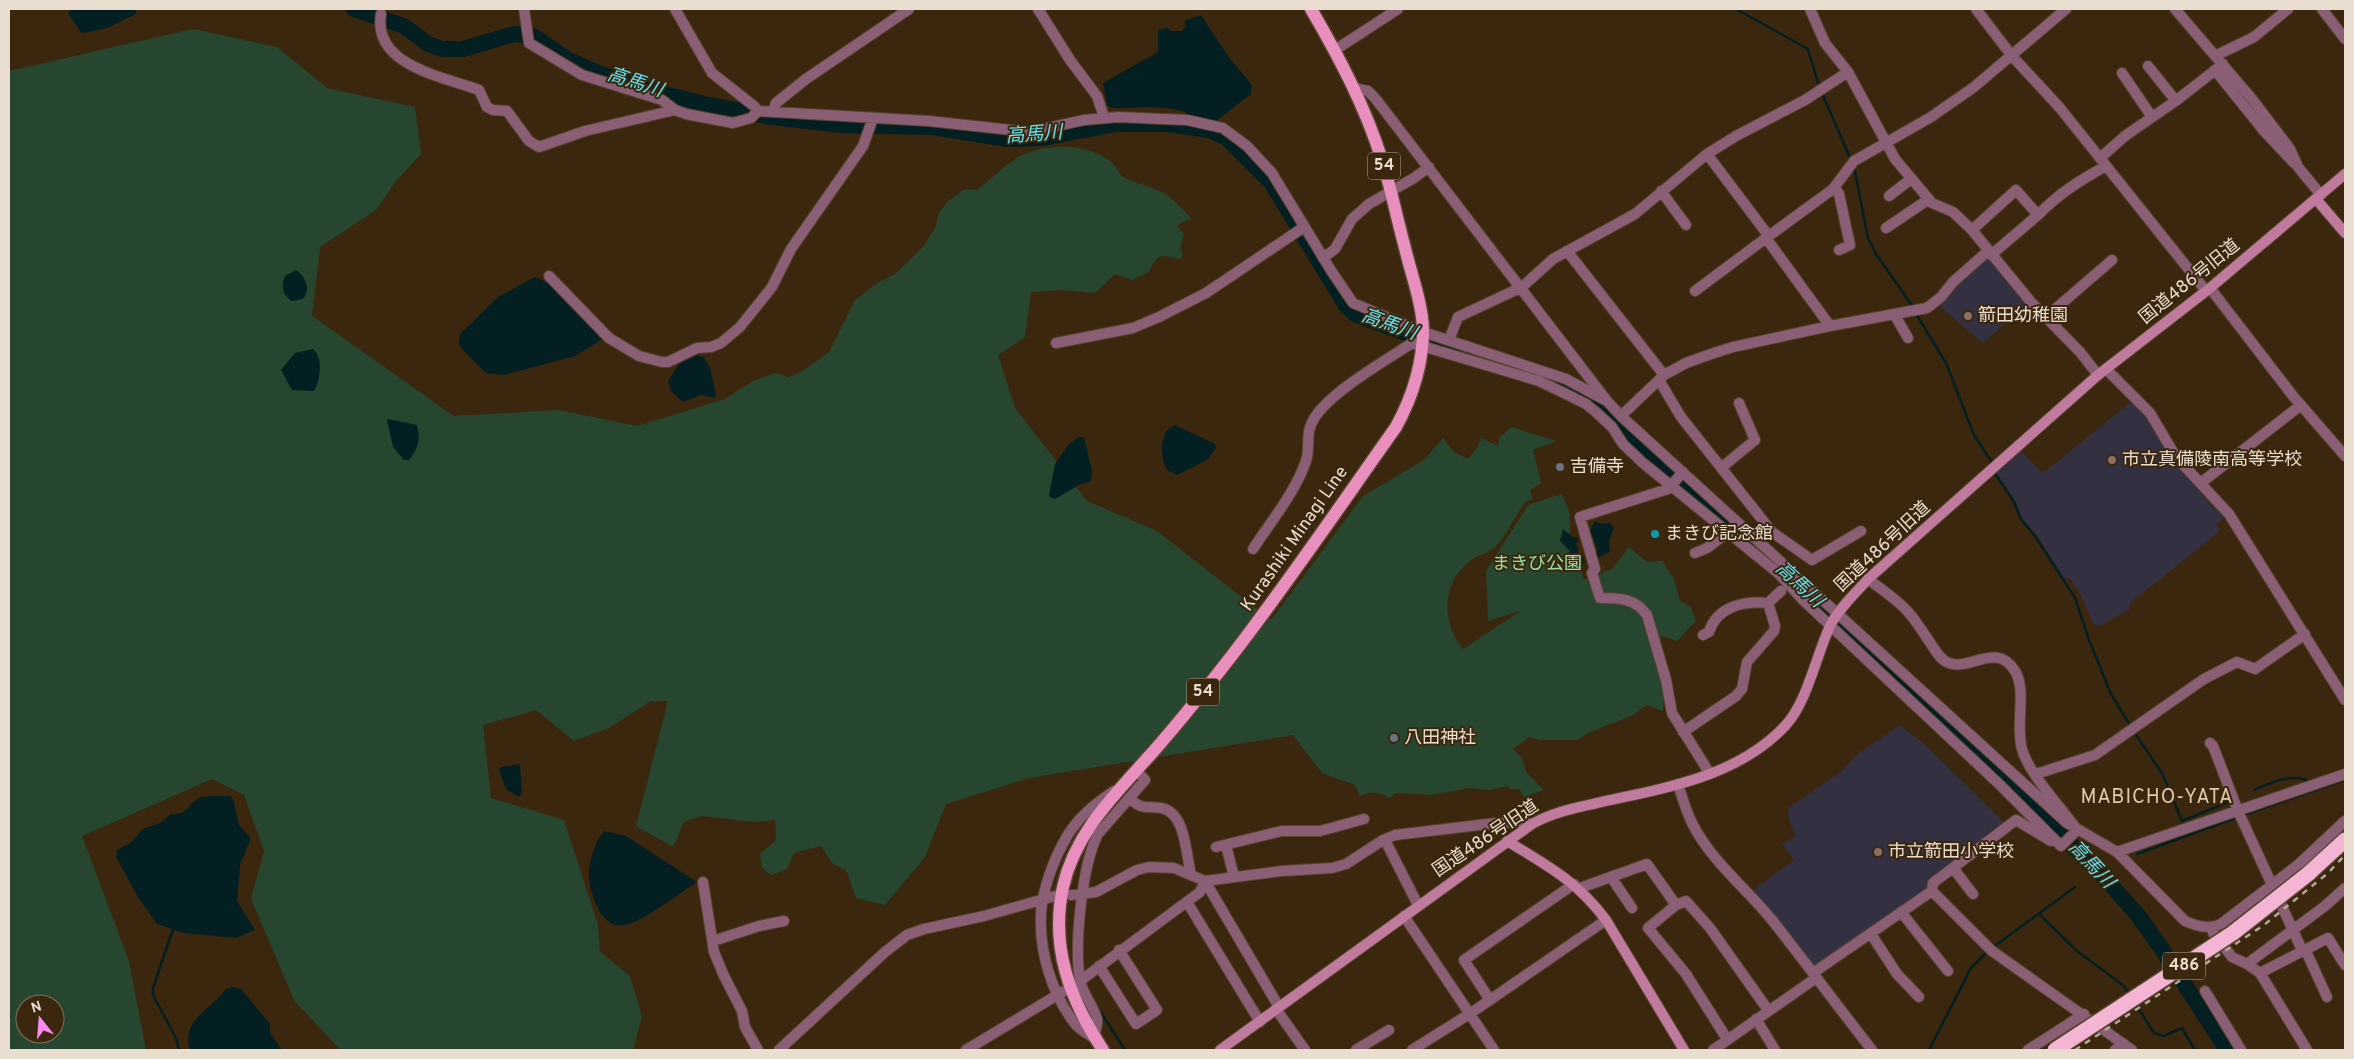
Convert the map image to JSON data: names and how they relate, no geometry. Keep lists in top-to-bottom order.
{
  "streets": {
    "highway": ["486"],
    "main road": ["54", "Kurashiki Minagi Line"],
    "street": ["国道486号旧道"]
  },
  "districts": ["MABICHO-YATA"],
  "water": ["高馬川"],
  "parks": ["まきび公園"],
  "places": [
    "箭田幼稚園",
    "市立真備陵南高等学校",
    "吉備寺",
    "まきび記念館",
    "八田神社",
    "市立箭田小学校"
  ],
  "north": "top"
}
